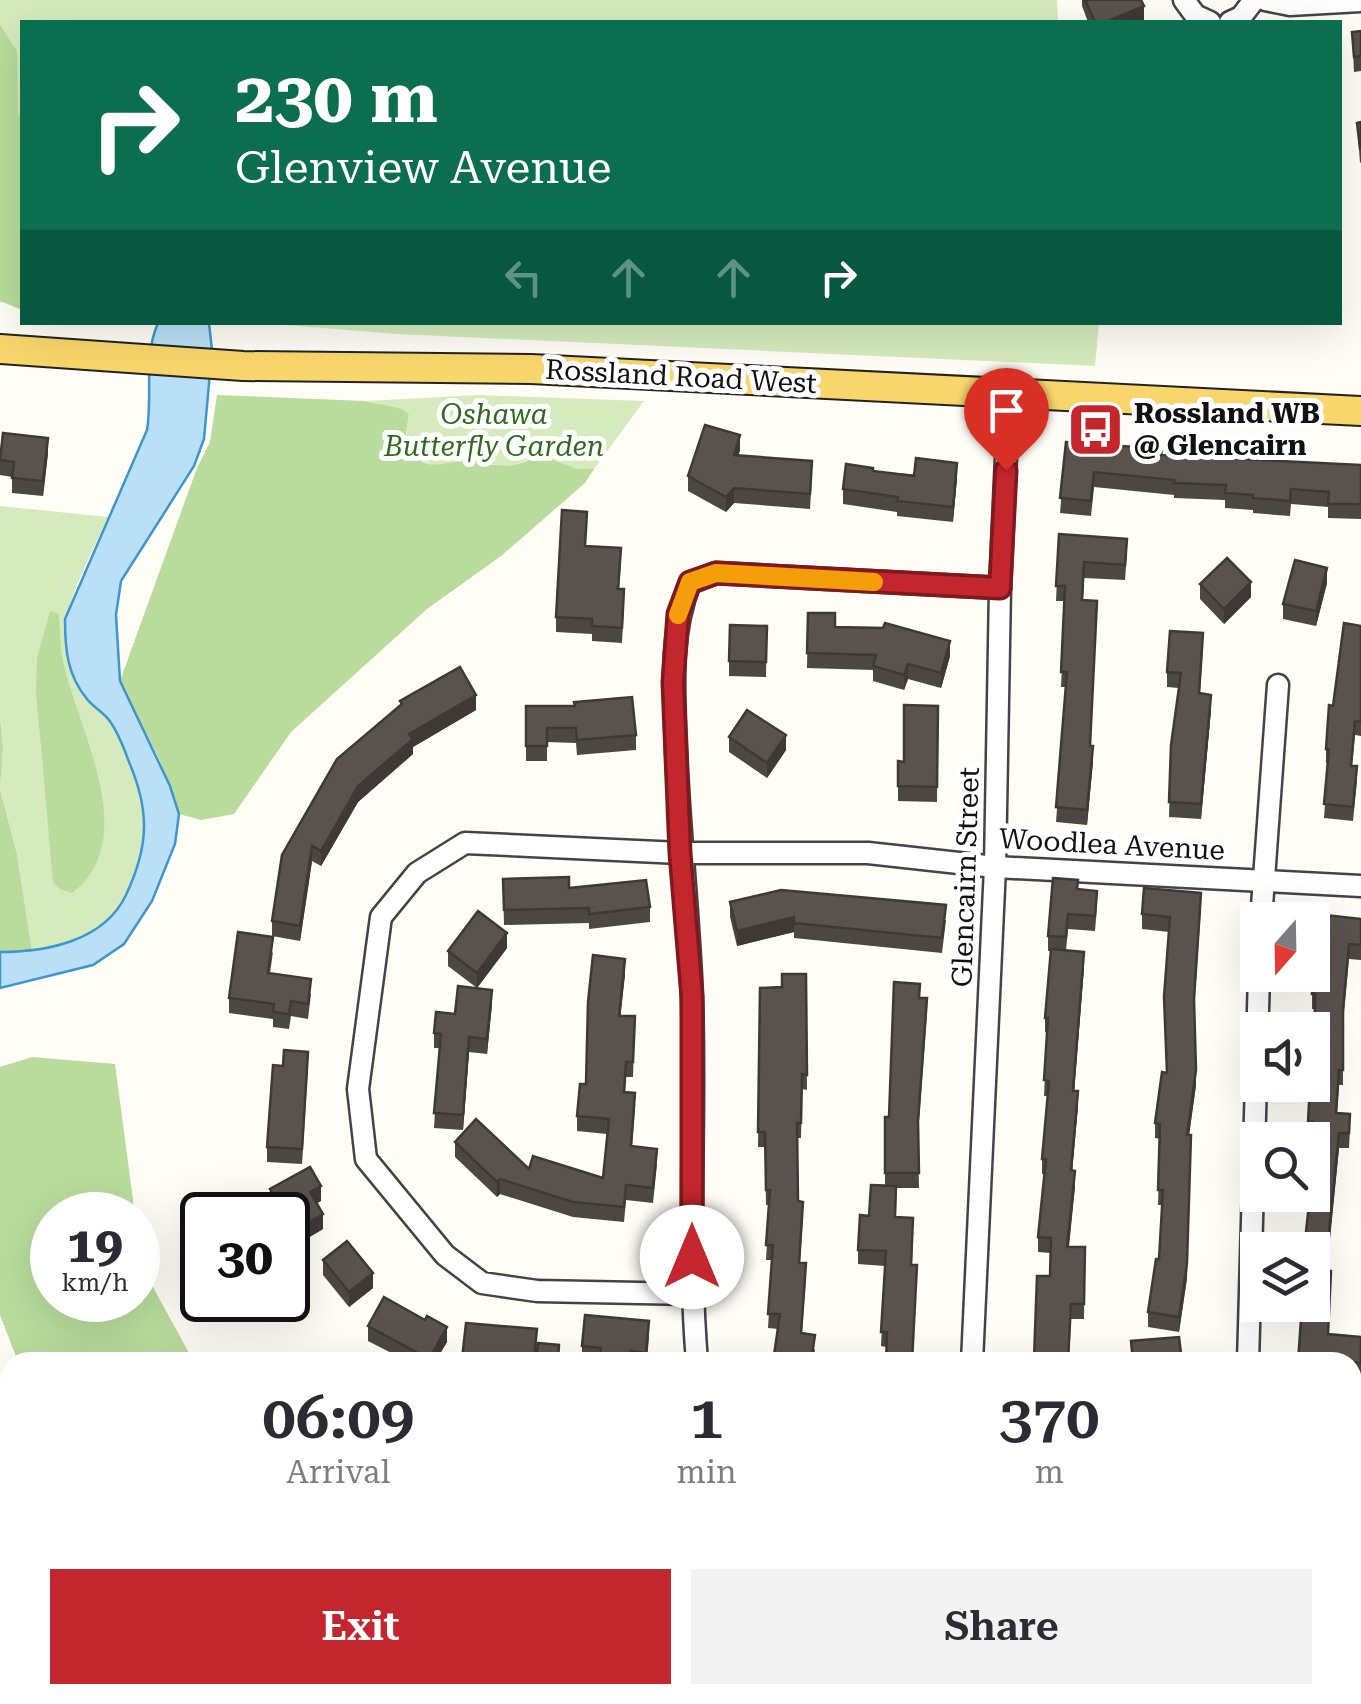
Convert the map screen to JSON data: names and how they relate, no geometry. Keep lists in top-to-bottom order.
{
  "streets": {
    "main road": ["Rossland Road West"],
    "street": ["Woodlea Avenue", "Glencairn Street"]
  },
  "crossings": [
    ["Rossland Road West", "Glencairn Street"],
    ["Woodlea Avenue", "Glencairn Street"]
  ],
  "parks": ["Oshawa Butterfly Garden"],
  "places": {
    "bus stop": ["Rossland WB @ Glencairn"]
  },
  "north": "bottom",
  "page": {
    "turn": ["230 m", "Glenview Avenue"],
    "speed": "19 km/h",
    "limit": "30",
    "eta": [
      "06:09",
      "Arrival",
      "1",
      "min",
      "370",
      "m"
    ],
    "buttons": ["Exit", "Share"]
  }
}
